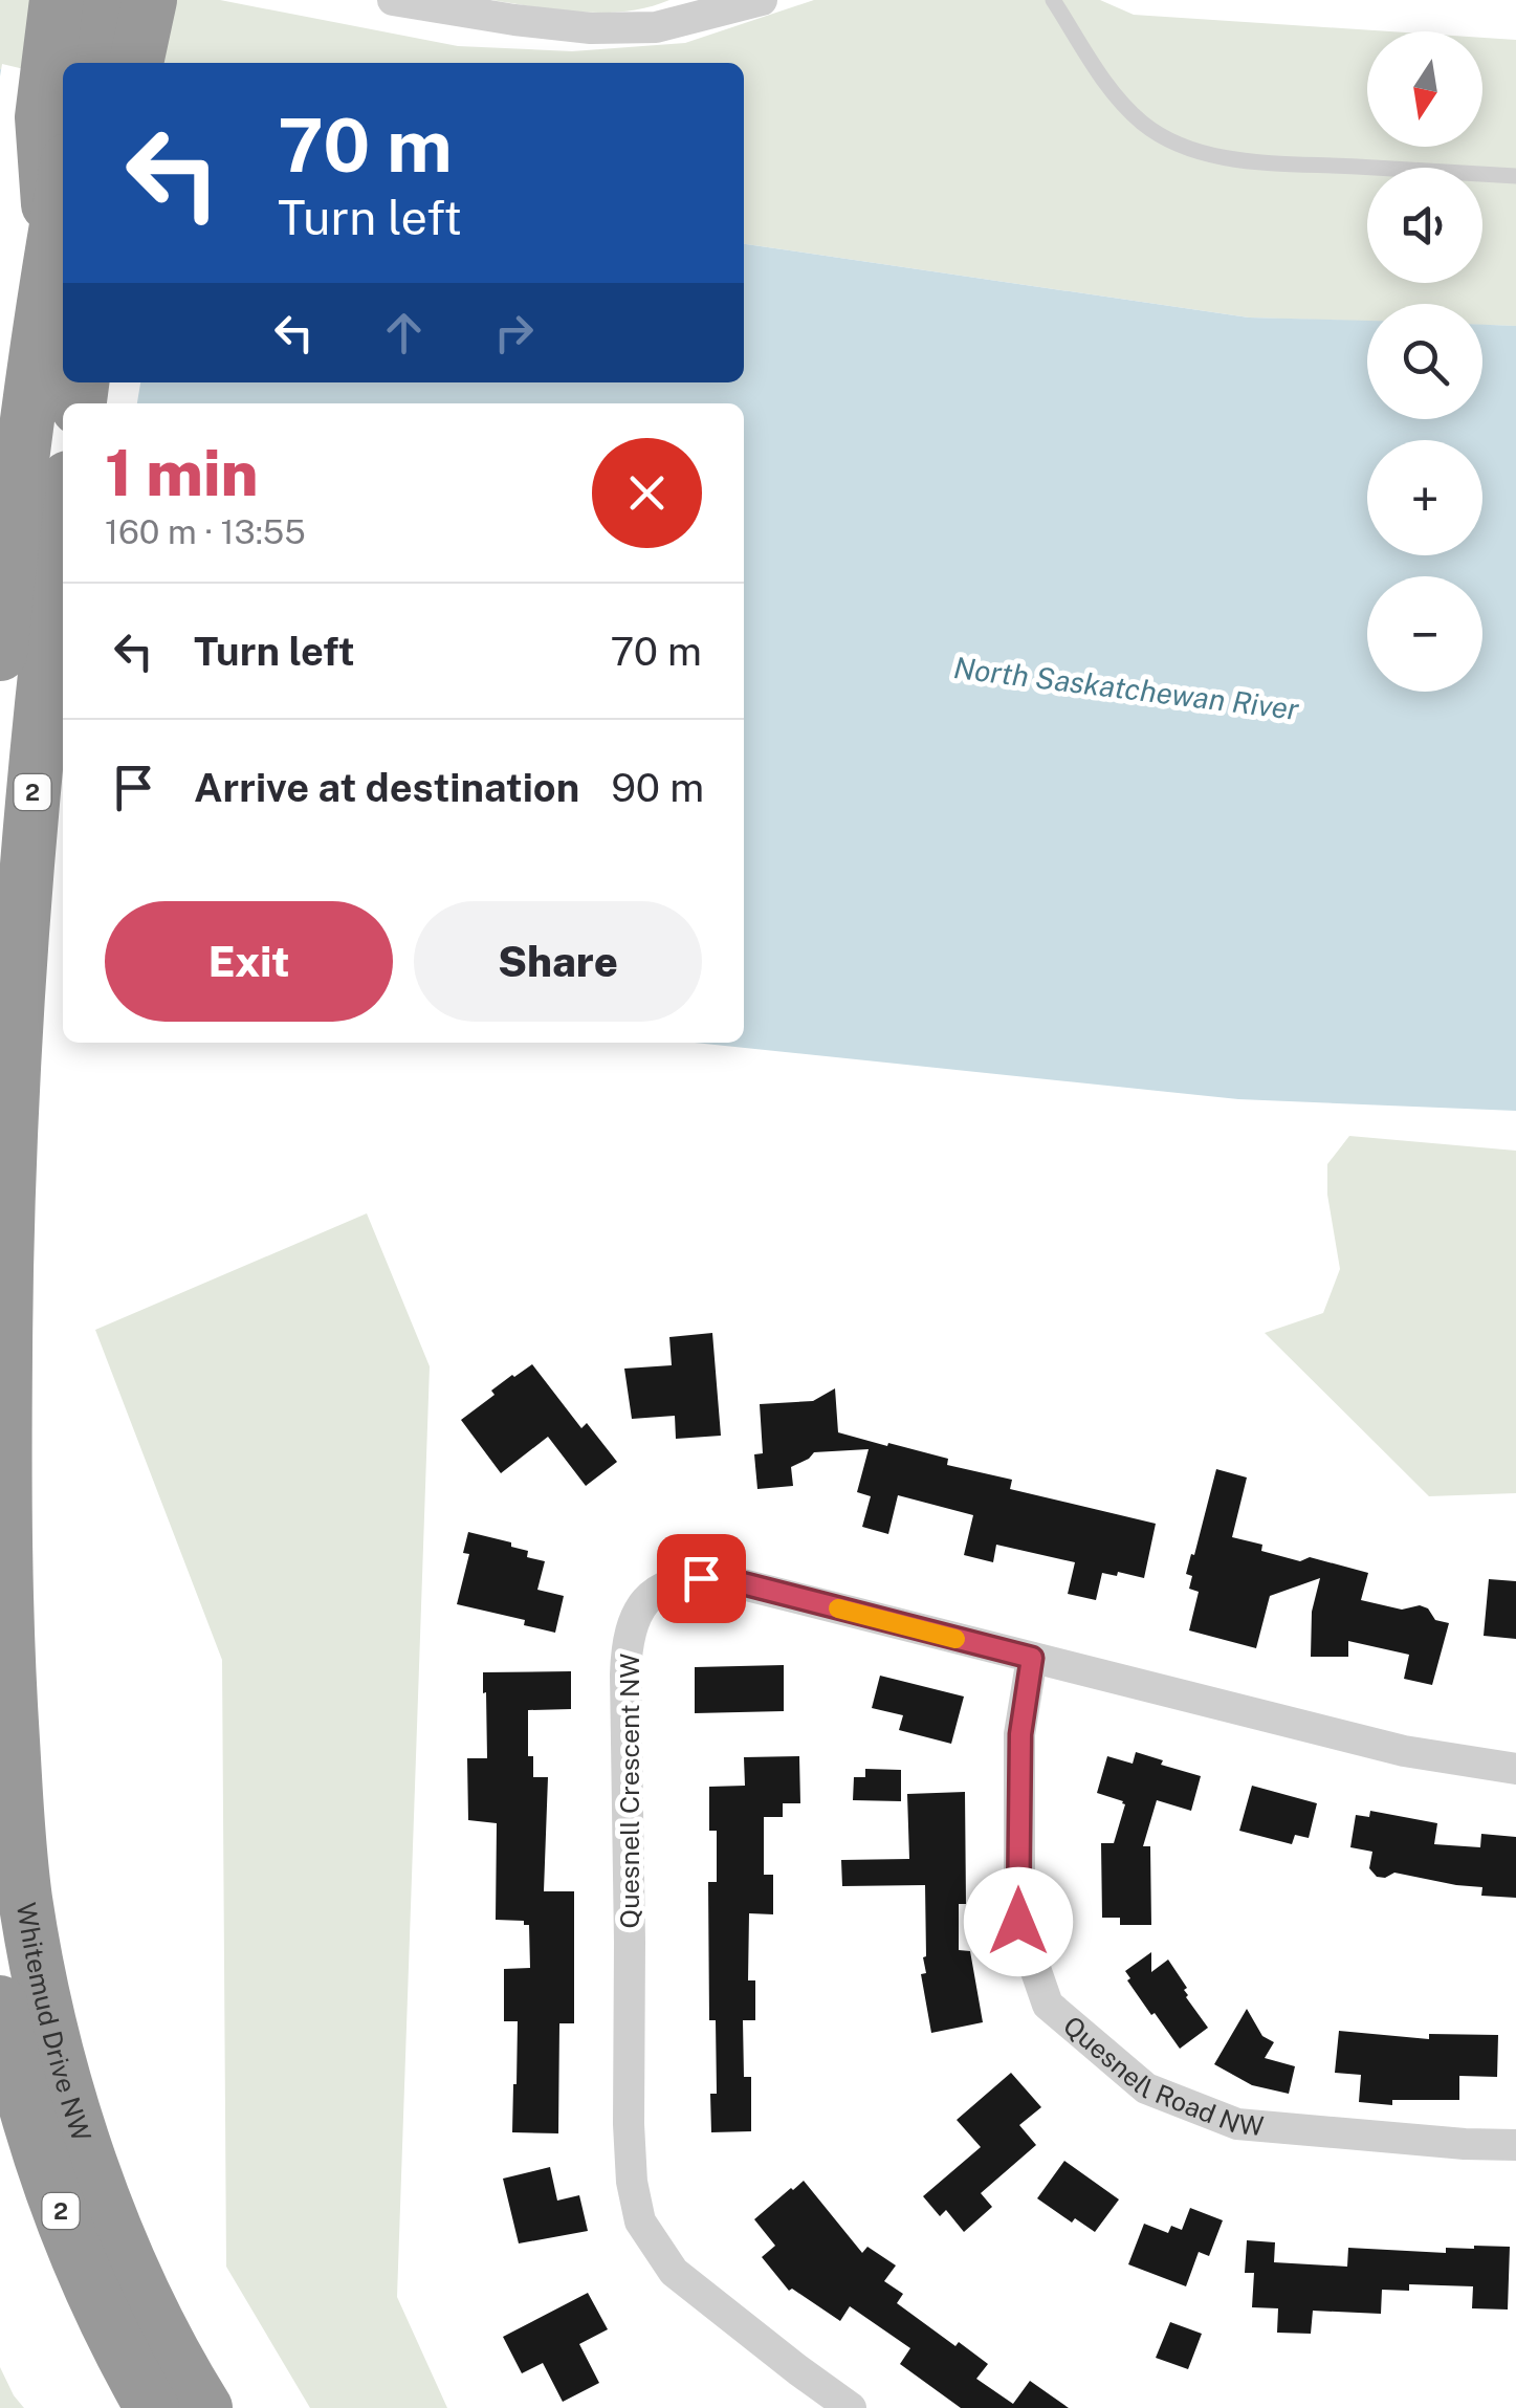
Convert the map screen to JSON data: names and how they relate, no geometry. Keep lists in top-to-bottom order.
{
  "streets": {
    "highway": ["2", "Whitemud Drive NW"],
    "street": ["Quesnell Crescent NW", "Quesnell Road NW"]
  },
  "crossings": [
    ["Quesnell Crescent NW", "Quesnell Road NW"]
  ],
  "water": ["North Saskatchewan River"],
  "north": "bottom",
  "page": {
    "map_buttons": ["+", "−"],
    "turn": ["70 m", "Turn left"],
    "heading": ["1 min", "160 m · 13:55"],
    "list": [
      {
        "name": "Turn left",
        "value": "70 m"
      },
      {
        "name": "Arrive at destination",
        "value": "90 m"
      }
    ],
    "buttons": ["Exit", "Share"]
  }
}
